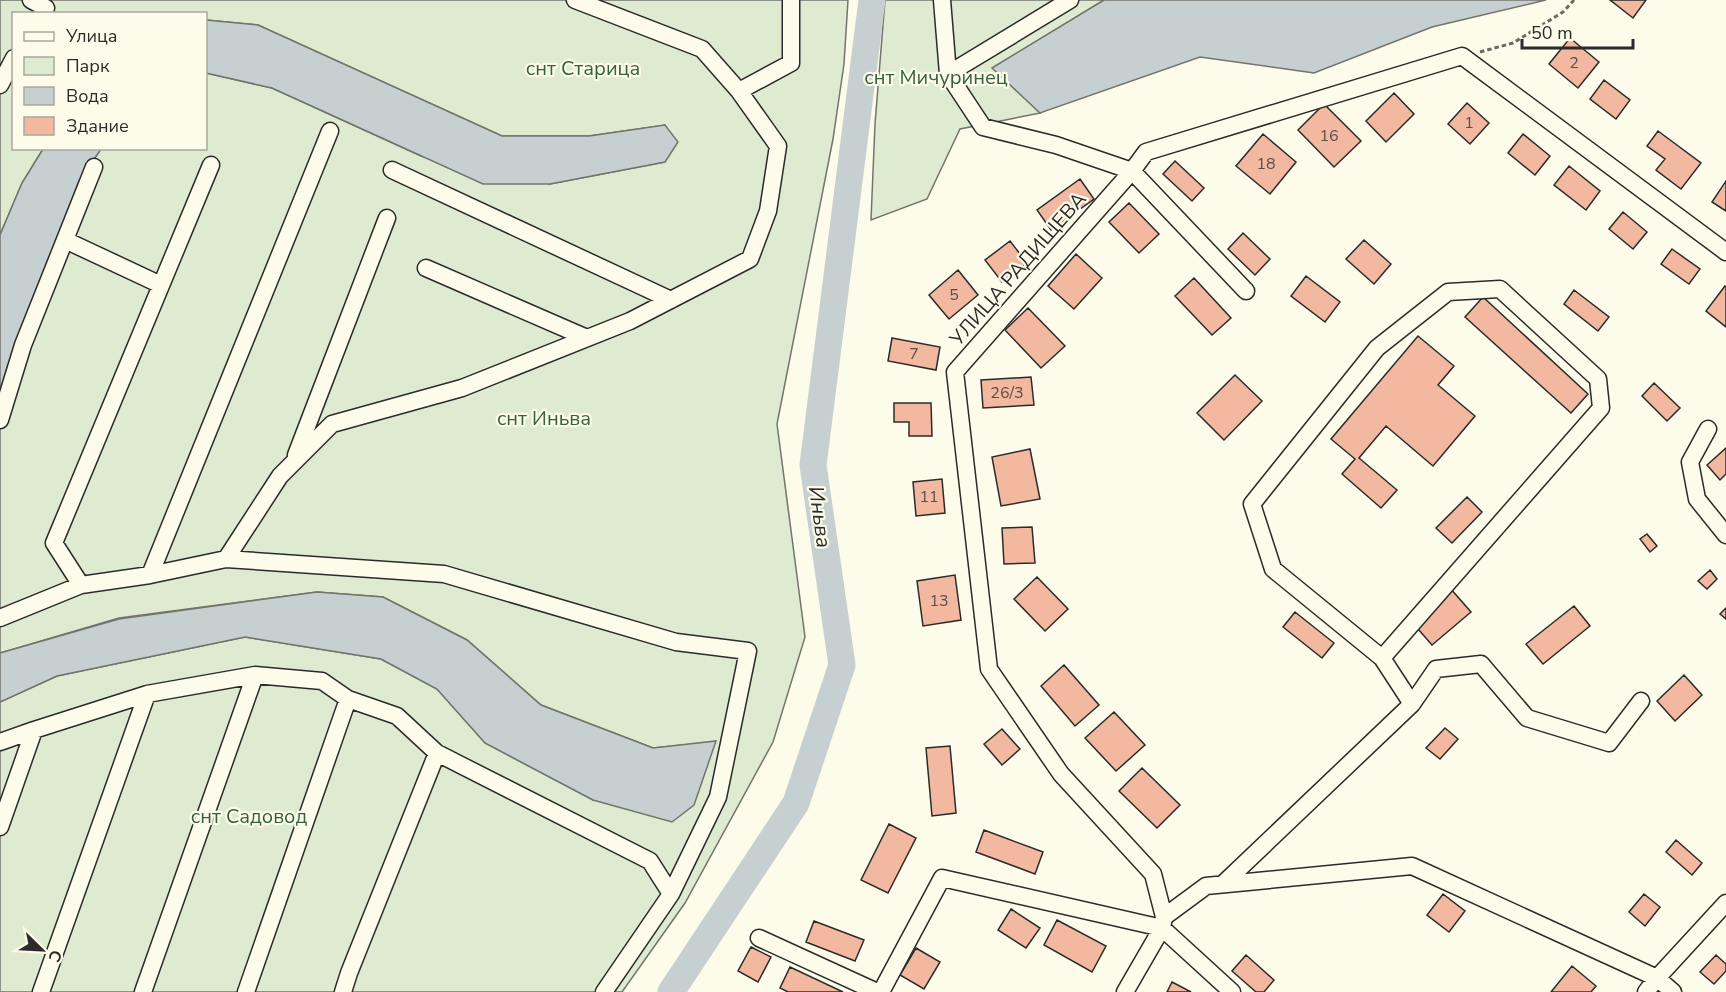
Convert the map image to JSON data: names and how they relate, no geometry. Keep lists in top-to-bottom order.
{
  "streets": {
    "street": ["УЛИЦА РАДИЩЕВА"]
  },
  "water": ["Иньва"],
  "parks": [
    "снт Старица",
    "снт Мичуринец",
    "снт Иньва",
    "снт Садовод"
  ],
  "house_numbers": [
    "2",
    "1",
    "16",
    "18",
    "5",
    "7",
    "26/3",
    "11",
    "13"
  ],
  "legend": [
    "Улица",
    "Парк",
    "Вода",
    "Здание"
  ],
  "scale_bar": "50 m",
  "north": "bottom right"
}
